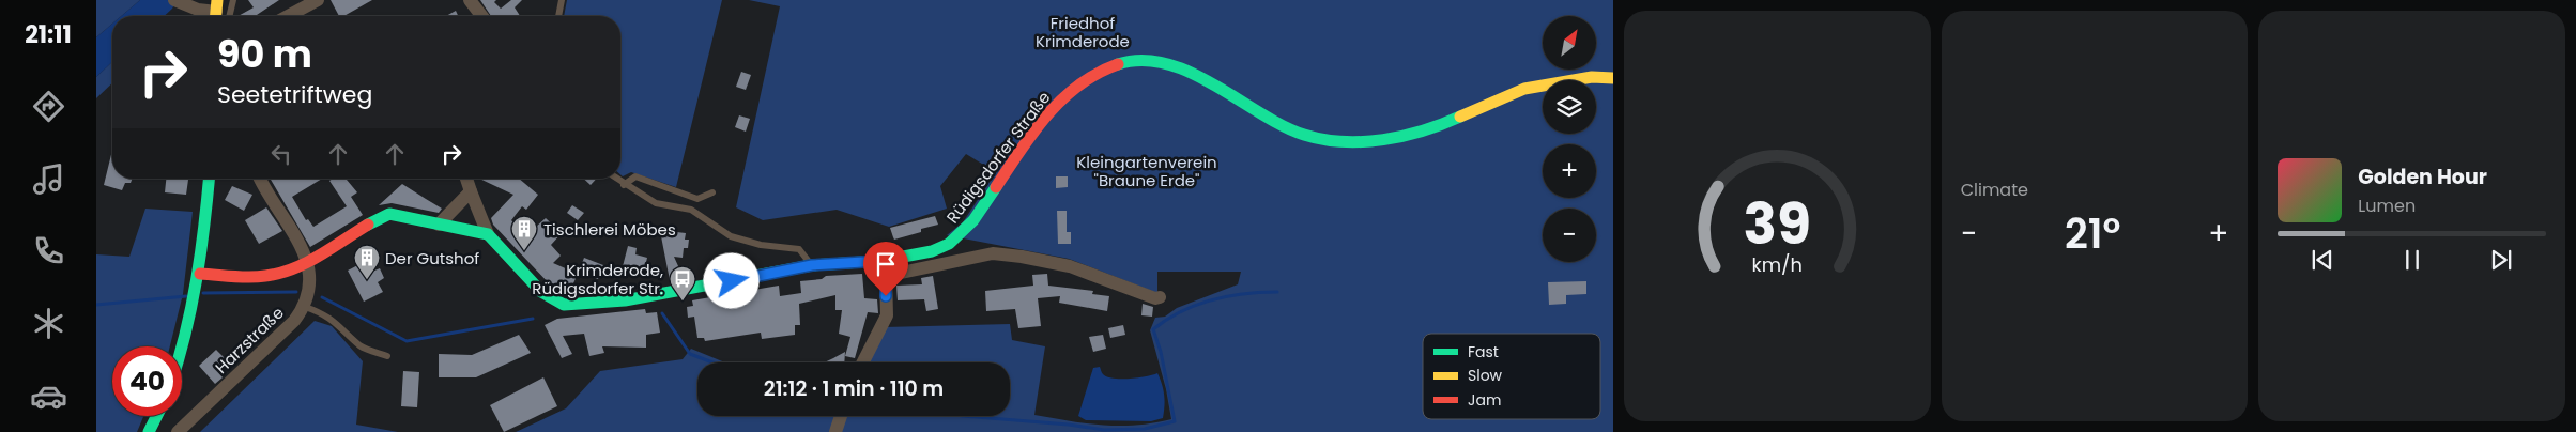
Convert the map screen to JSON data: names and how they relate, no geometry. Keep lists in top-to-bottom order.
{
  "streets": {
    "street": ["Rüdigsdorfer Straße", "Harzstraße"]
  },
  "parks": ["Friedhof Krimderode", "Kleingartenverein \"Braune Erde\""],
  "places": {
    "building": ["Tischlerei Möbes", "Der Gutshof"],
    "bus stop": ["Krimderode, Rüdigsdorfer Str."]
  },
  "legend": ["Fast", "Slow", "Jam"],
  "north": "top right",
  "page": {
    "tabs": "21:11",
    "tile": "Climate",
    "map_buttons": ["+", "−"],
    "turn": ["90 m", "Seetetriftweg"],
    "song": ["Golden Hour", "Lumen"],
    "heat": ["−", "21°", "+"],
    "limit": "40",
    "trip": "21:12 · 1 min · 110 m",
    "gauge": ["39", "km/h"]
  }
}
